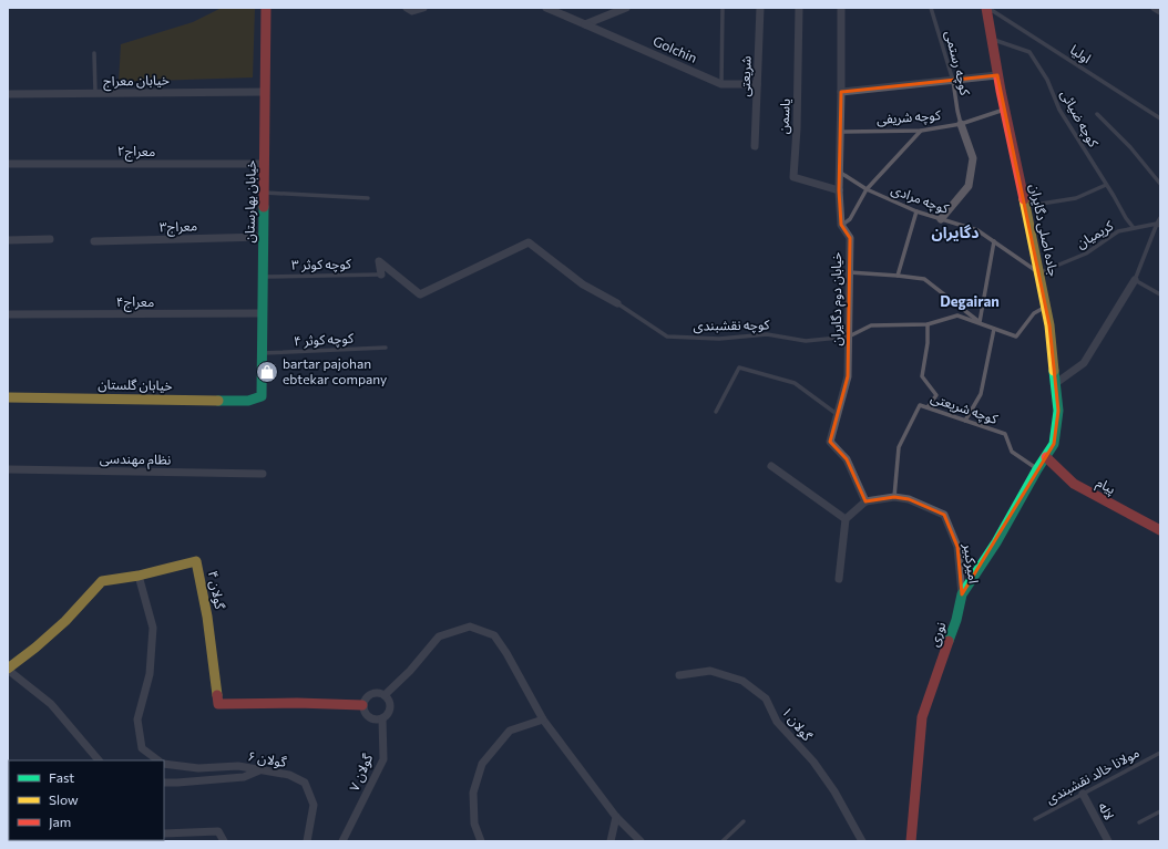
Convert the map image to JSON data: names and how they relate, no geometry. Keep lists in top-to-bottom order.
{
  "streets": {
    "street": [
      "Golchin",
      "شریعتی",
      "خیابان معراج",
      "یاسمن",
      "معراج۲",
      "خیابان بهارستان",
      "معراج۳",
      "جاده اصلی دگایران",
      "خیابان دوم دگایران",
      "معراج۴",
      "خیابان گلستان",
      "نظام مهندسی",
      "پیام",
      "امیرکبیر",
      "گولان ۴",
      "نوری",
      "گولان ۱",
      "گولان ۶",
      "گولان ۷",
      "لاله"
    ],
    "lane": [
      "اولیا",
      "کوچه رستمی",
      "کوچه شریفی",
      "کوچه ضیائی",
      "کوچه مرادی",
      "کریمیان",
      "کوچه کوثر ۳",
      "کوچه نقشبندی",
      "کوچه کوثر ۴",
      "کوچه شریعتی",
      "مولانا خالد نقشبندی"
    ]
  },
  "crossings": [
    ["Golchin", "شریعتی"],
    ["اولیا", "جاده اصلی دگایران"],
    ["کوچه رستمی", "کوچه شریفی"],
    ["خیابان معراج", "خیابان بهارستان"],
    ["یاسمن", "خیابان دوم دگایران"],
    ["کوچه شریفی", "جاده اصلی دگایران"],
    ["کوچه شریفی", "خیابان دوم دگایران"],
    ["کوچه ضیائی", "جاده اصلی دگایران"],
    ["کوچه ضیائی", "کریمیان"],
    ["معراج۲", "خیابان بهارستان"],
    ["کوچه مرادی", "جاده اصلی دگایران"],
    ["کوچه مرادی", "کریمیان"],
    ["کوچه مرادی", "خیابان دوم دگایران"],
    ["خیابان بهارستان", "معراج۳"],
    ["خیابان بهارستان", "کوچه کوثر ۳"],
    ["خیابان بهارستان", "معراج۴"],
    ["خیابان بهارستان", "کوچه کوثر ۴"],
    ["خیابان بهارستان", "خیابان گلستان"],
    ["جاده اصلی دگایران", "کریمیان"],
    ["جاده اصلی دگایران", "کوچه نقشبندی"],
    ["جاده اصلی دگایران", "پیام"],
    ["جاده اصلی دگایران", "نوری"],
    ["خیابان دوم دگایران", "کوچه نقشبندی"],
    ["خیابان دوم دگایران", "امیرکبیر"],
    ["کوچه شریعتی", "امیرکبیر"],
    ["کوچه شریعتی", "نوری"],
    ["پیام", "نوری"],
    ["امیرکبیر", "نوری"],
    ["گولان ۴", "گولان ۷"],
    ["مولانا خالد نقشبندی", "لاله"]
  ],
  "districts": ["دگایران", "Degairan"],
  "places": {
    "shop": ["bartar pajohan ebtekar company"]
  },
  "legend": ["Fast", "Slow", "Jam"]
}
